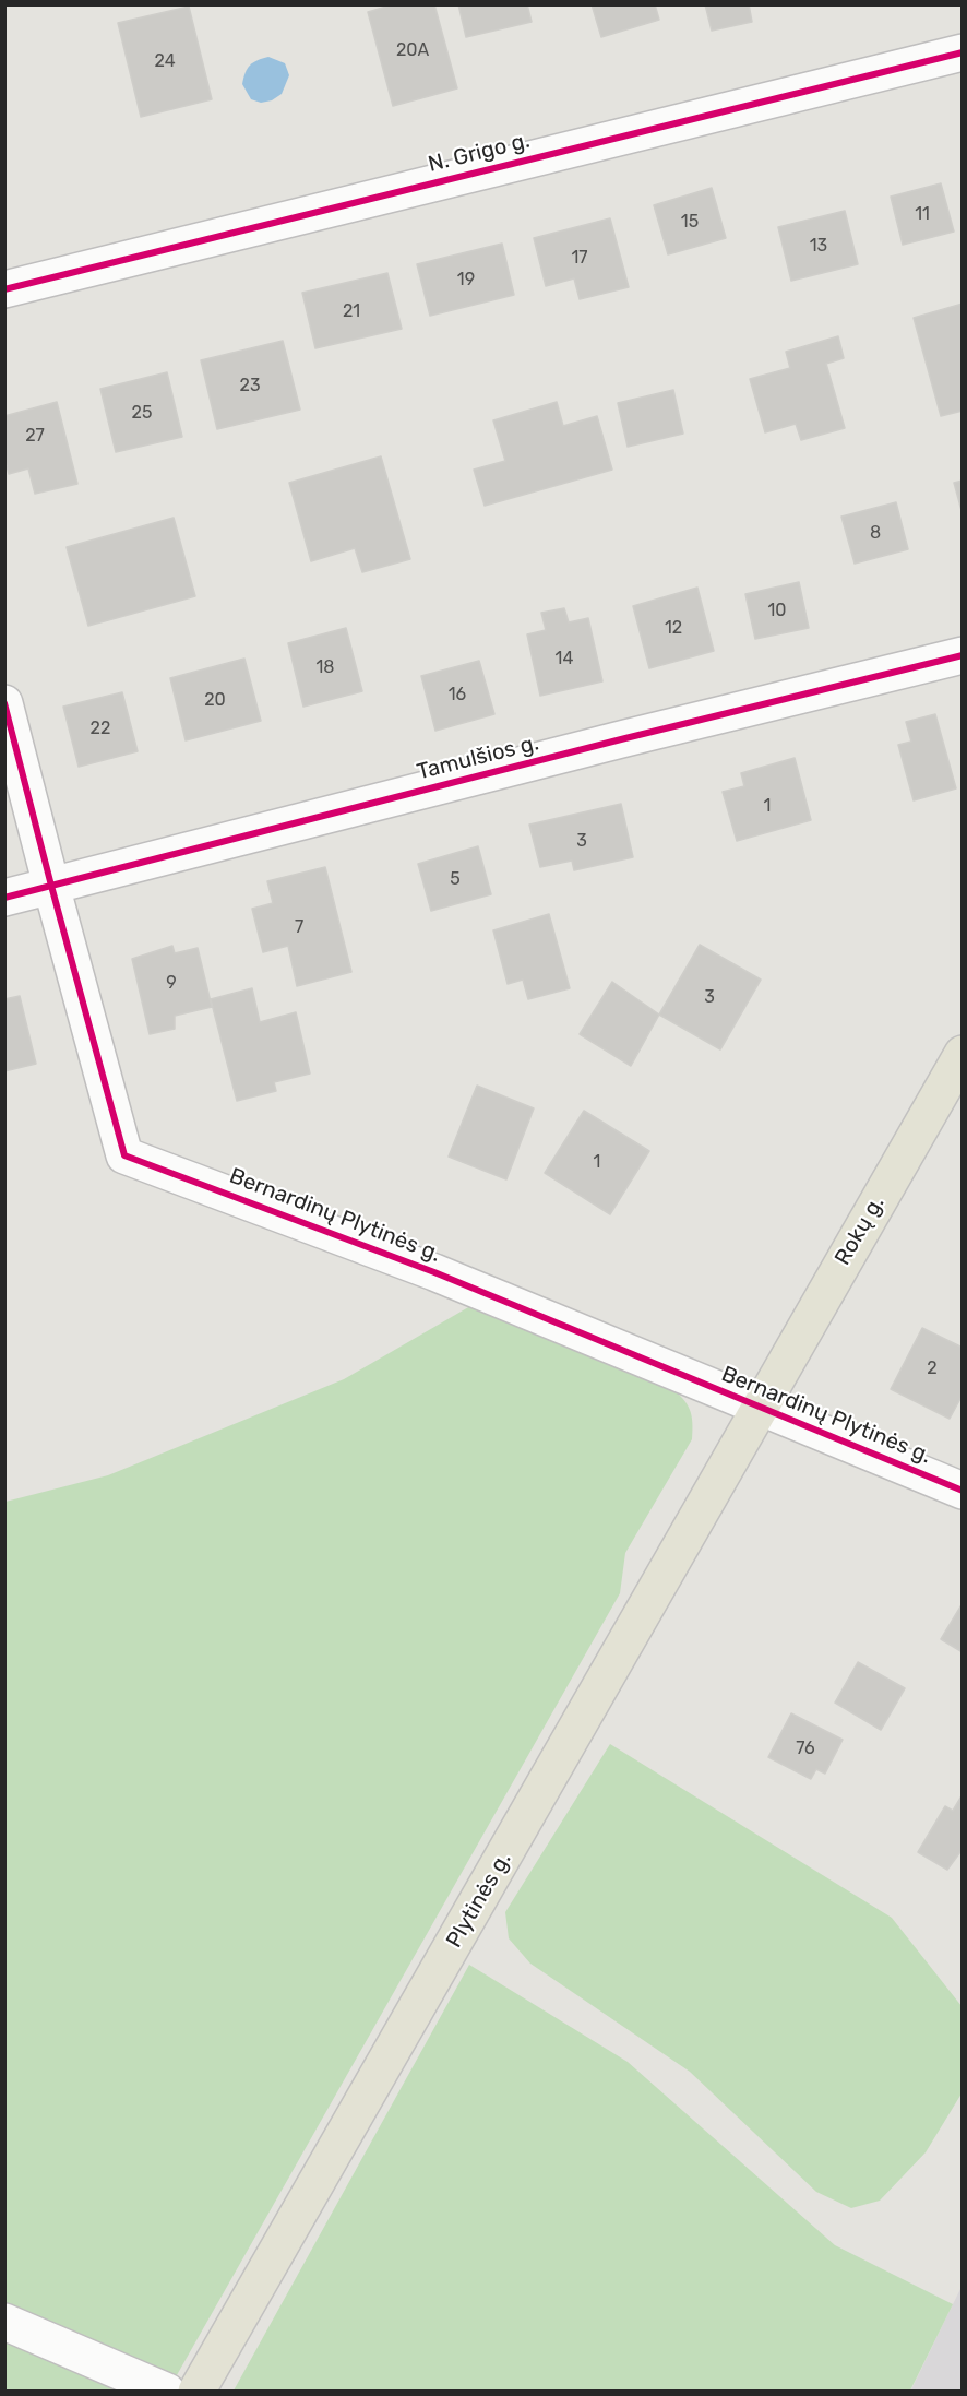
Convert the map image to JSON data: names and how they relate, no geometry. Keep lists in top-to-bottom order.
{
  "streets": {
    "main road": ["Rokų g.", "Plytinės g."],
    "street": ["N. Grigo g.", "Tamulšios g.", "Bernardinų Plytinės g."]
  },
  "crossings": [
    ["Tamulšios g.", "Bernardinų Plytinės g."],
    ["Bernardinų Plytinės g.", "Rokų g."],
    ["Bernardinų Plytinės g.", "Plytinės g."],
    ["Rokų g.", "Plytinės g."]
  ],
  "house_numbers": [
    "20A",
    "24",
    "11",
    "15",
    "13",
    "17",
    "19",
    "21",
    "23",
    "25",
    "27",
    "8",
    "10",
    "12",
    "14",
    "18",
    "16",
    "20",
    "22",
    "1",
    "3",
    "5",
    "7",
    "9",
    "3",
    "1",
    "2",
    "76"
  ]
}
